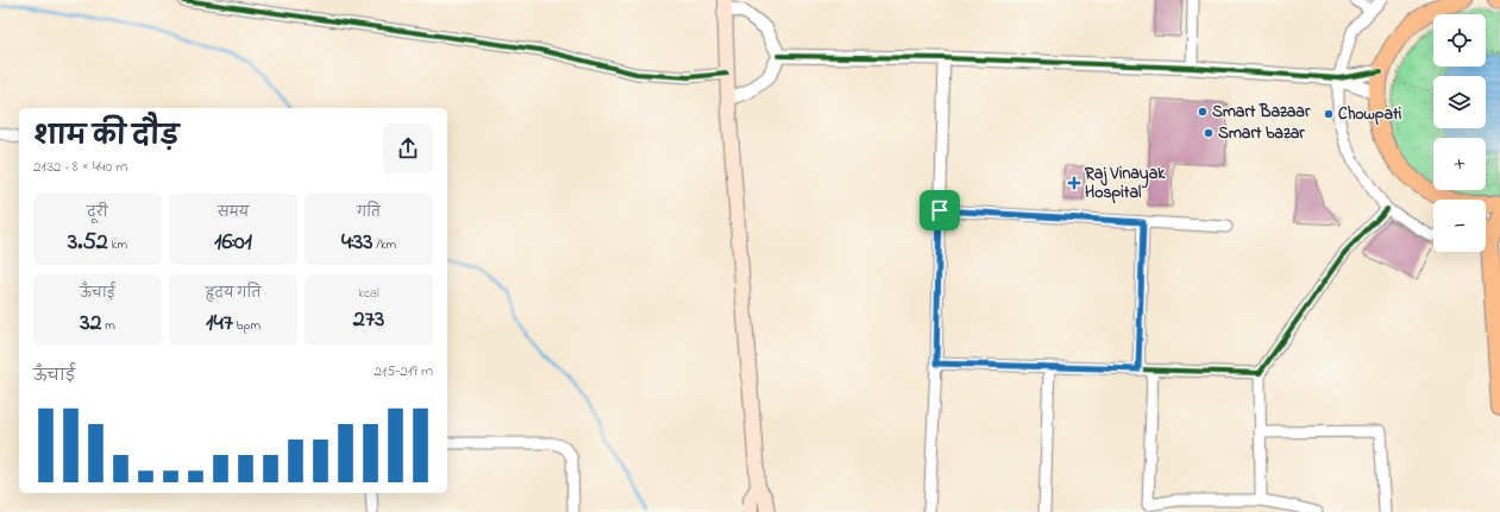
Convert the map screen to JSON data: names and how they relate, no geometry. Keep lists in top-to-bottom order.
{
  "places": {
    "other": ["Smart Bazaar", "Chowpati", "Smart bazar"],
    "health": ["Raj Vinayak Hospital"]
  },
  "page": {
    "map_buttons": ["+", "−"],
    "heading": ["शाम की दौड़", "21:32 · 8 × 440 m"],
    "stats": [
      ["दूरी", "3.52 km"],
      ["समय", "16:01"],
      ["गति", "4:33 /km"],
      ["ऊँचाई", "32 m"],
      ["हृदय गति", "147 bpm"],
      ["kcal", "273"]
    ],
    "chart": ["ऊँचाई", "215–219 m"]
  }
}
